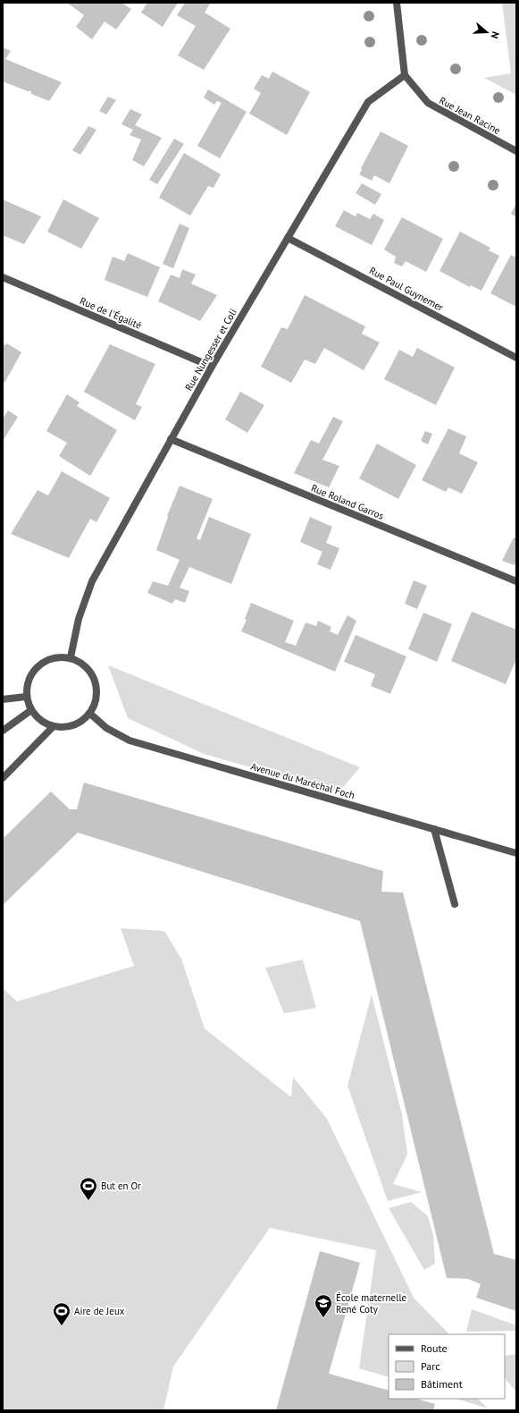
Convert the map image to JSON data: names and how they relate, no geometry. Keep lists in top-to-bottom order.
{
  "streets": {
    "street": [
      "Rue Jean Racine",
      "Rue Paul Guynemer",
      "Rue de l'Égalité",
      "Rue Nungesser et Coli",
      "Rue Roland Garros",
      "Avenue du Maréchal Foch"
    ]
  },
  "crossings": [
    ["Rue Jean Racine", "Rue Nungesser et Coli"],
    ["Rue Paul Guynemer", "Rue Nungesser et Coli"],
    ["Rue de l'Égalité", "Rue Nungesser et Coli"],
    ["Rue Nungesser et Coli", "Rue Roland Garros"],
    ["Rue Nungesser et Coli", "Avenue du Maréchal Foch"]
  ],
  "places": {
    "sports": ["But en Or", "Aire de Jeux"],
    "school or university": ["École maternelle René Coty"]
  },
  "legend": ["Route", "Parc", "Bâtiment"],
  "north": "right"
}
